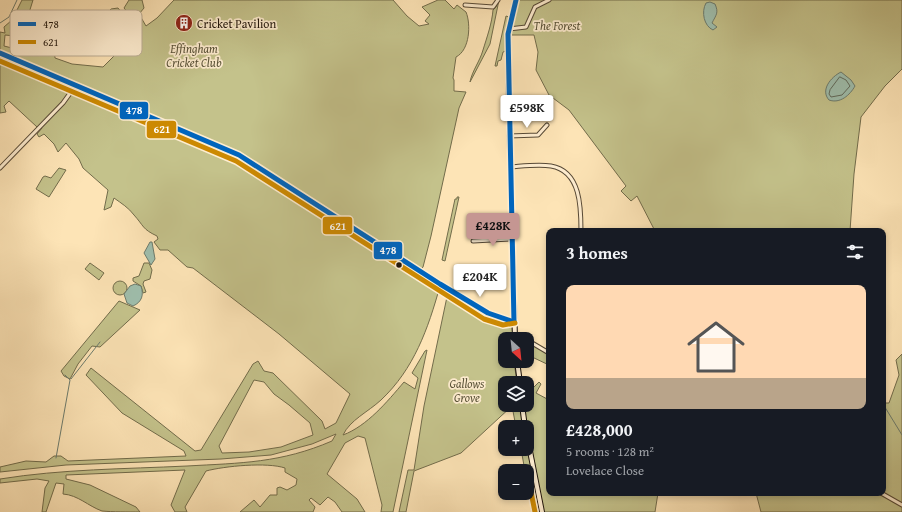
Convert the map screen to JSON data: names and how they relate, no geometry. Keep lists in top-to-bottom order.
{
  "parks": ["The Forest", "Effingham Cricket Club", "Gallows Grove"],
  "places": {
    "building": ["Cricket Pavilion"]
  },
  "lines": ["transit line 478", "transit line 621"],
  "legend": ["478", "621"],
  "north": "bottom right",
  "page": {
    "price": ["£598K", "£428K", "£204K"],
    "heading": "3 homes",
    "list": [
      {
        "name": "£428,000",
        "note": "5 rooms · 128 m² · Lovelace Close"
      }
    ],
    "map_buttons": ["+", "−"]
  }
}
